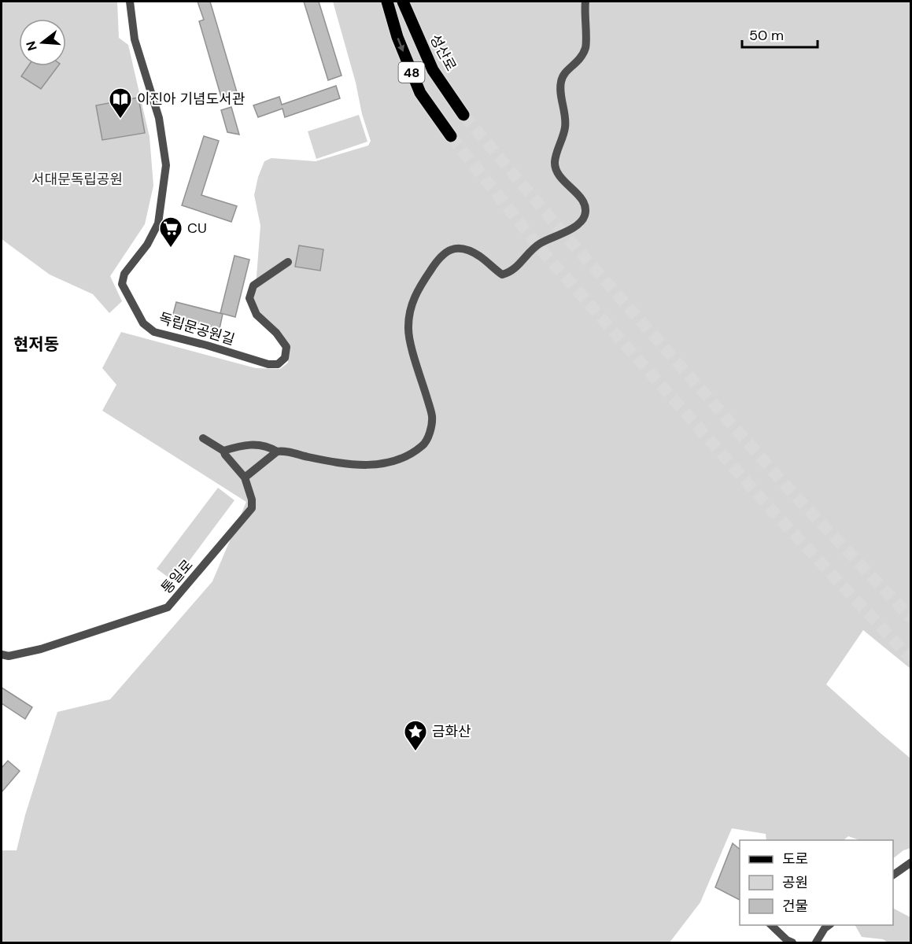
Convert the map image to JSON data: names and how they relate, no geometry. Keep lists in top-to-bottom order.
{
  "streets": {
    "main road": ["성산로", "48"],
    "street": ["독립문공원길", "통일로"]
  },
  "districts": ["현저동"],
  "parks": ["서대문독립공원"],
  "places": {
    "library": ["이진아 기념도서관"],
    "supermarket": ["CU"],
    "place": ["금화산"]
  },
  "legend": ["도로", "공원", "건물"],
  "scale_bar": "50 m",
  "north": "left"
}
